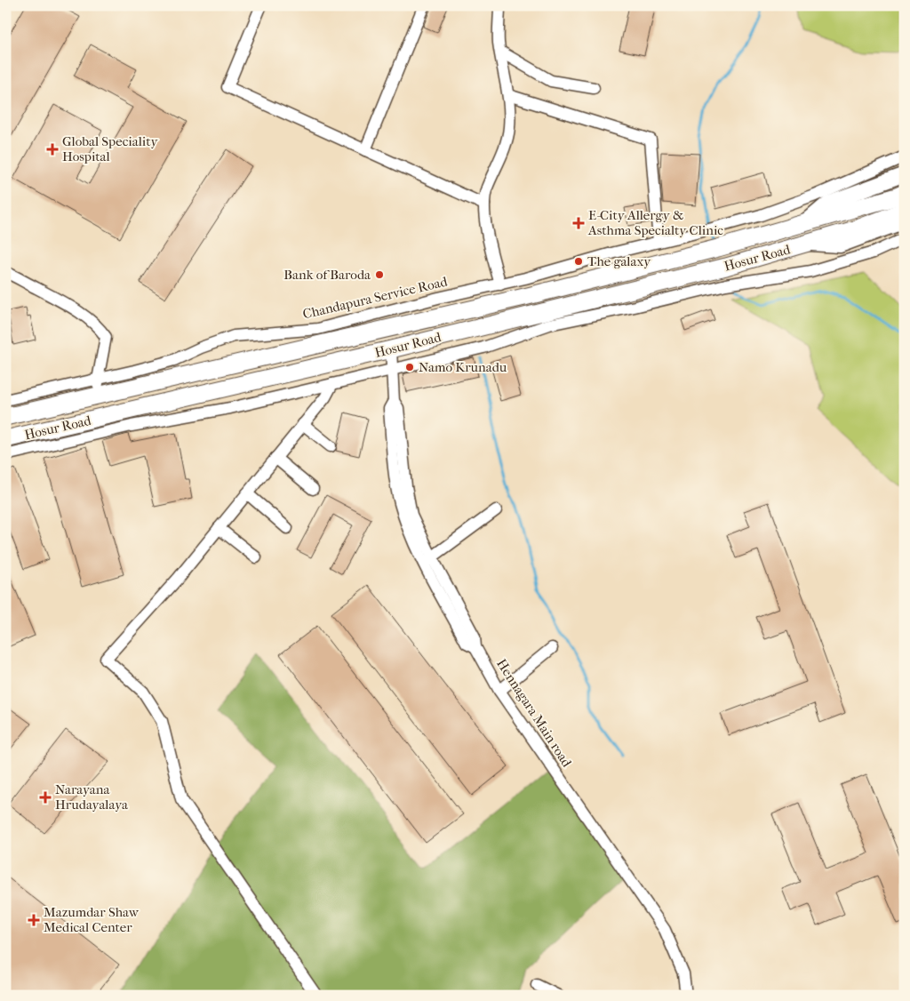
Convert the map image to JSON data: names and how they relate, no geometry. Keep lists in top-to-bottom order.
{
  "streets": {
    "highway": ["Hosur Road"],
    "street": ["Chandapura Service Road", "Hennagara Main road"]
  },
  "crossings": [
    ["Hosur Road", "Chandapura Service Road"],
    ["Hosur Road", "Hennagara Main road"]
  ],
  "places": {
    "health": [
      "Global Speciality Hospital",
      "E-City Allergy & Asthma Specialty Clinic",
      "Narayana Hrudayalaya",
      "Mazumdar Shaw Medical Center"
    ],
    "other": ["The galaxy", "Bank of Baroda", "Namo Krunadu"]
  }
}
